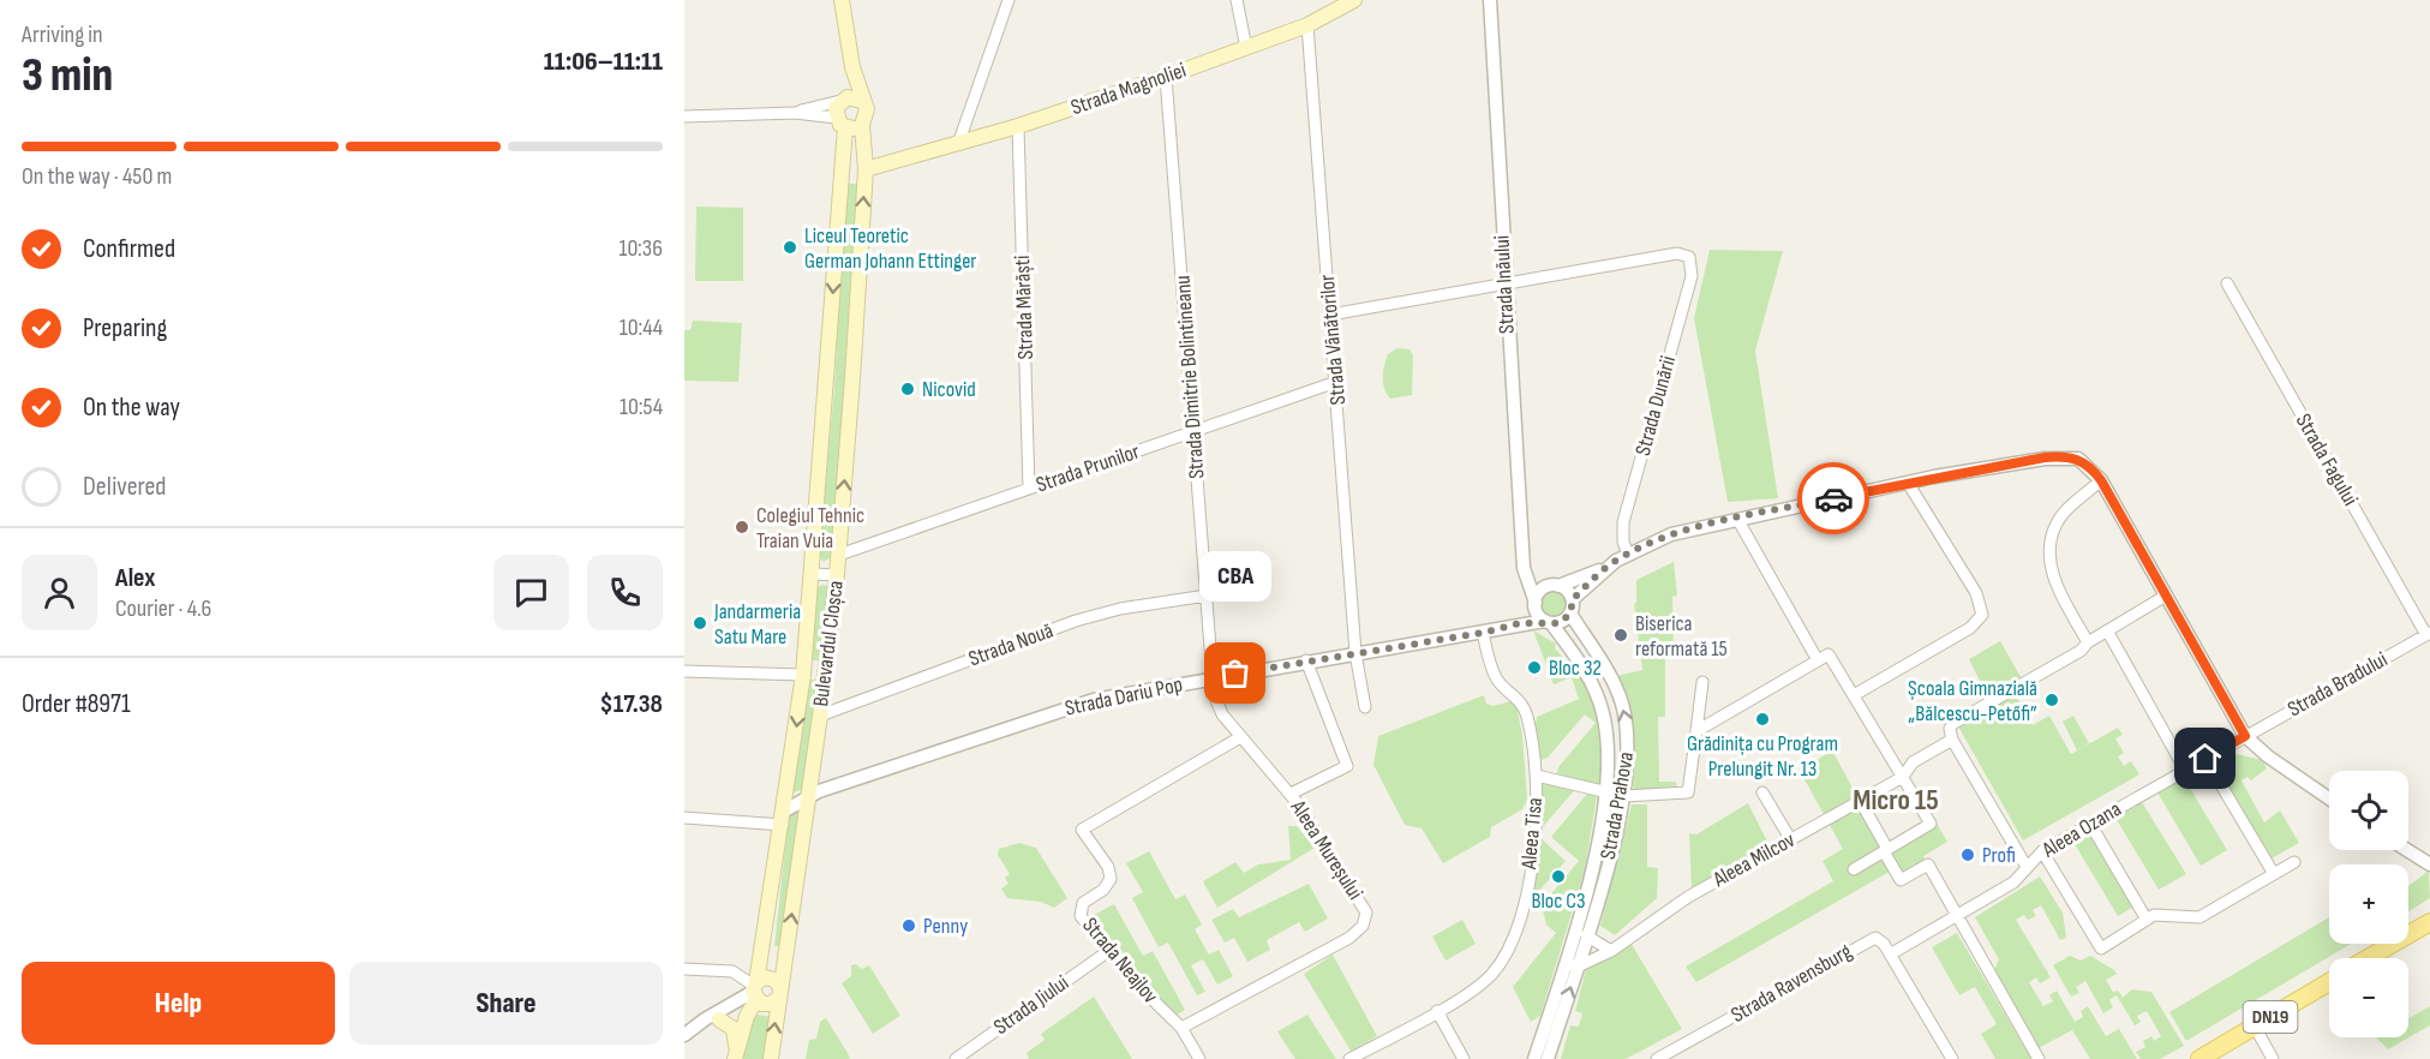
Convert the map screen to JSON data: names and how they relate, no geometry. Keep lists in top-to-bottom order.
{
  "streets": {
    "main road": ["Strada Magnoliei", "Bulevardul Cloșca", "DN19"],
    "street": [
      "Strada Inăului",
      "Strada Mărăști",
      "Strada Vânătorilor",
      "Strada Dimitrie Bolintineanu",
      "Strada Dunării",
      "Strada Fagului",
      "Strada Prunilor",
      "Strada Nouă",
      "Strada Bradului",
      "Strada Dariu Pop",
      "Strada Prahova",
      "Aleea Ozana",
      "Aleea Tisa",
      "Aleea Mureșului",
      "Aleea Milcov",
      "Strada Neajlov",
      "Strada Ravensburg",
      "Strada Jiului"
    ]
  },
  "crossings": [
    ["Strada Magnoliei", "Strada Mărăști"],
    ["Strada Magnoliei", "Strada Vânătorilor"],
    ["Strada Magnoliei", "Strada Dimitrie Bolintineanu"],
    ["Strada Magnoliei", "Bulevardul Cloșca"],
    ["Strada Inăului", "Strada Dunării"],
    ["Strada Inăului", "Strada Dariu Pop"],
    ["Strada Inăului", "Strada Prahova"],
    ["Strada Mărăști", "Strada Prunilor"],
    ["Strada Vânătorilor", "Strada Prunilor"],
    ["Strada Vânătorilor", "Strada Dariu Pop"],
    ["Strada Dimitrie Bolintineanu", "Strada Prunilor"],
    ["Strada Dimitrie Bolintineanu", "Strada Nouă"],
    ["Strada Dimitrie Bolintineanu", "Strada Dariu Pop"],
    ["Strada Dimitrie Bolintineanu", "Aleea Mureșului"],
    ["Strada Fagului", "Strada Bradului"],
    ["Strada Prunilor", "Bulevardul Cloșca"],
    ["Bulevardul Cloșca", "Strada Nouă"],
    ["Bulevardul Cloșca", "Strada Dariu Pop"],
    ["Strada Bradului", "Aleea Ozana"],
    ["Strada Dariu Pop", "Strada Prahova"],
    ["Strada Dariu Pop", "Aleea Tisa"],
    ["Strada Dariu Pop", "Aleea Mureșului"],
    ["Strada Prahova", "Aleea Milcov"],
    ["Aleea Ozana", "Strada Ravensburg"],
    ["Aleea Mureșului", "Strada Neajlov"],
    ["Strada Neajlov", "Strada Jiului"]
  ],
  "districts": ["Micro 15"],
  "places": [
    "Liceul Teoretic German Johann Ettinger",
    "Nicovid",
    "Colegiul Tehnic Traian Vuia",
    "Jandarmeria Satu Mare",
    "Biserica reformată 15",
    "Bloc 32",
    "CBA",
    "Școala Gimnazială „Bălcescu-Petőfi”",
    "Grădinița cu Program Prelungit Nr. 13",
    "Profi",
    "Bloc C3",
    "Penny"
  ],
  "page": {
    "heading": ["3 min", "Arriving in", "11:06–11:11"],
    "panel": [
      "Alex",
      "Courier · 4.6",
      "Order #8971",
      "$17.38"
    ],
    "bar": "On the way · 450 m",
    "list": [
      ["Confirmed", "10:36"],
      ["Preparing", "10:44"],
      ["On the way", "10:54"],
      "Delivered"
    ],
    "bubble": "CBA",
    "map_buttons": ["+", "−"],
    "buttons": ["Help", "Share"]
  }
}
